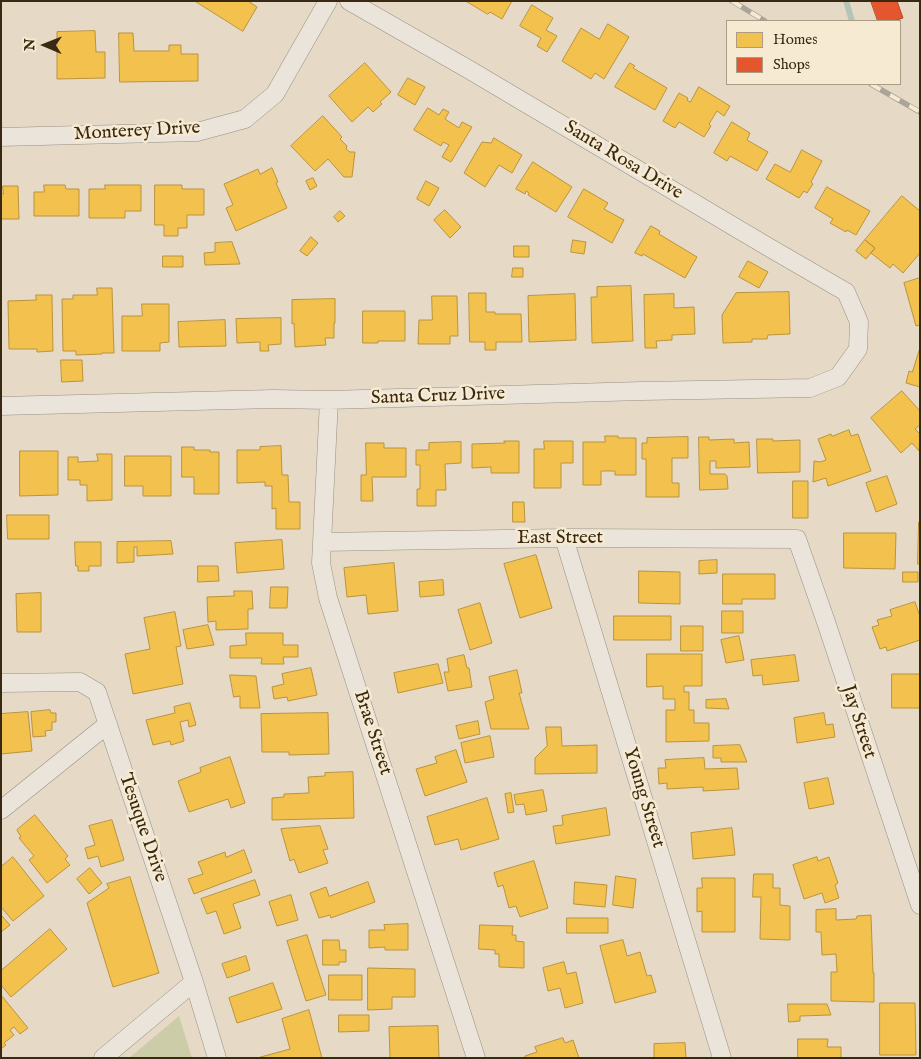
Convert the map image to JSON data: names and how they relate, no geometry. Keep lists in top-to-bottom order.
{
  "streets": {
    "street": [
      "Monterey Drive",
      "Santa Rosa Drive",
      "Santa Cruz Drive",
      "East Street",
      "Jay Street",
      "Brae Street",
      "Young Street",
      "Tesuque Drive"
    ]
  },
  "crossings": [
    ["Santa Rosa Drive", "Santa Cruz Drive"],
    ["Santa Cruz Drive", "Brae Street"],
    ["East Street", "Jay Street"],
    ["East Street", "Brae Street"],
    ["East Street", "Young Street"]
  ],
  "legend": ["Homes", "Shops"],
  "north": "left"
}
